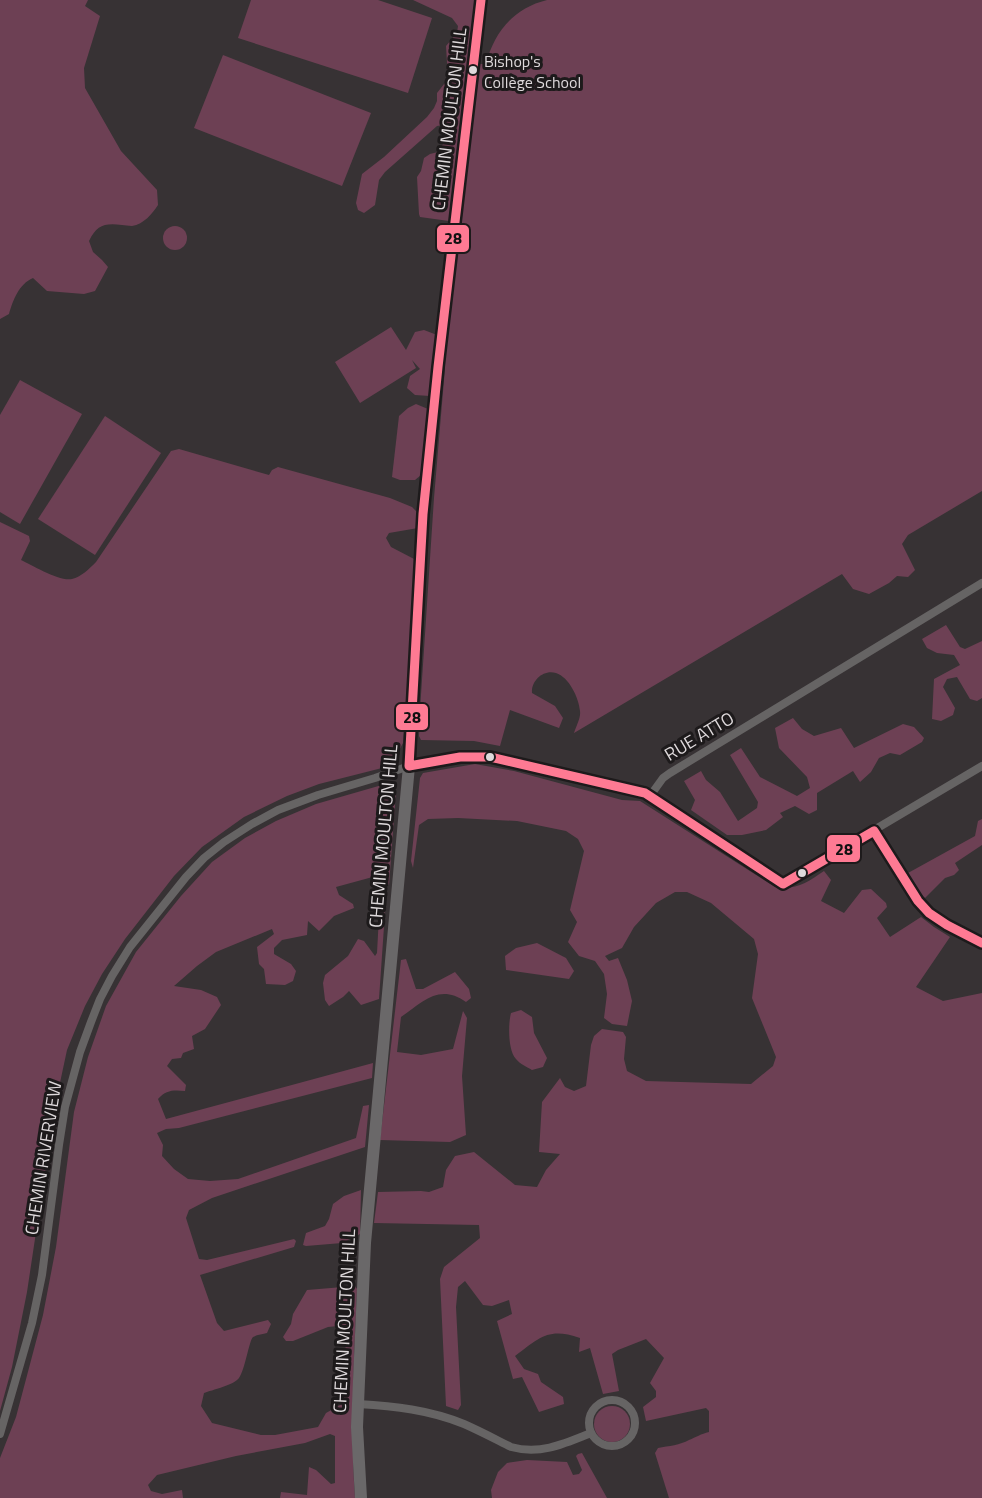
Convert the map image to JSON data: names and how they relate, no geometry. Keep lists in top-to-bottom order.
{
  "streets": {
    "street": ["CHEMIN MOULTON HILL", "RUE ATTO", "CHEMIN RIVERVIEW"]
  },
  "crossings": [
    ["CHEMIN MOULTON HILL", "CHEMIN RIVERVIEW"]
  ],
  "places": ["Bishop's Collège School"],
  "lines": ["transit line 28"]
}
